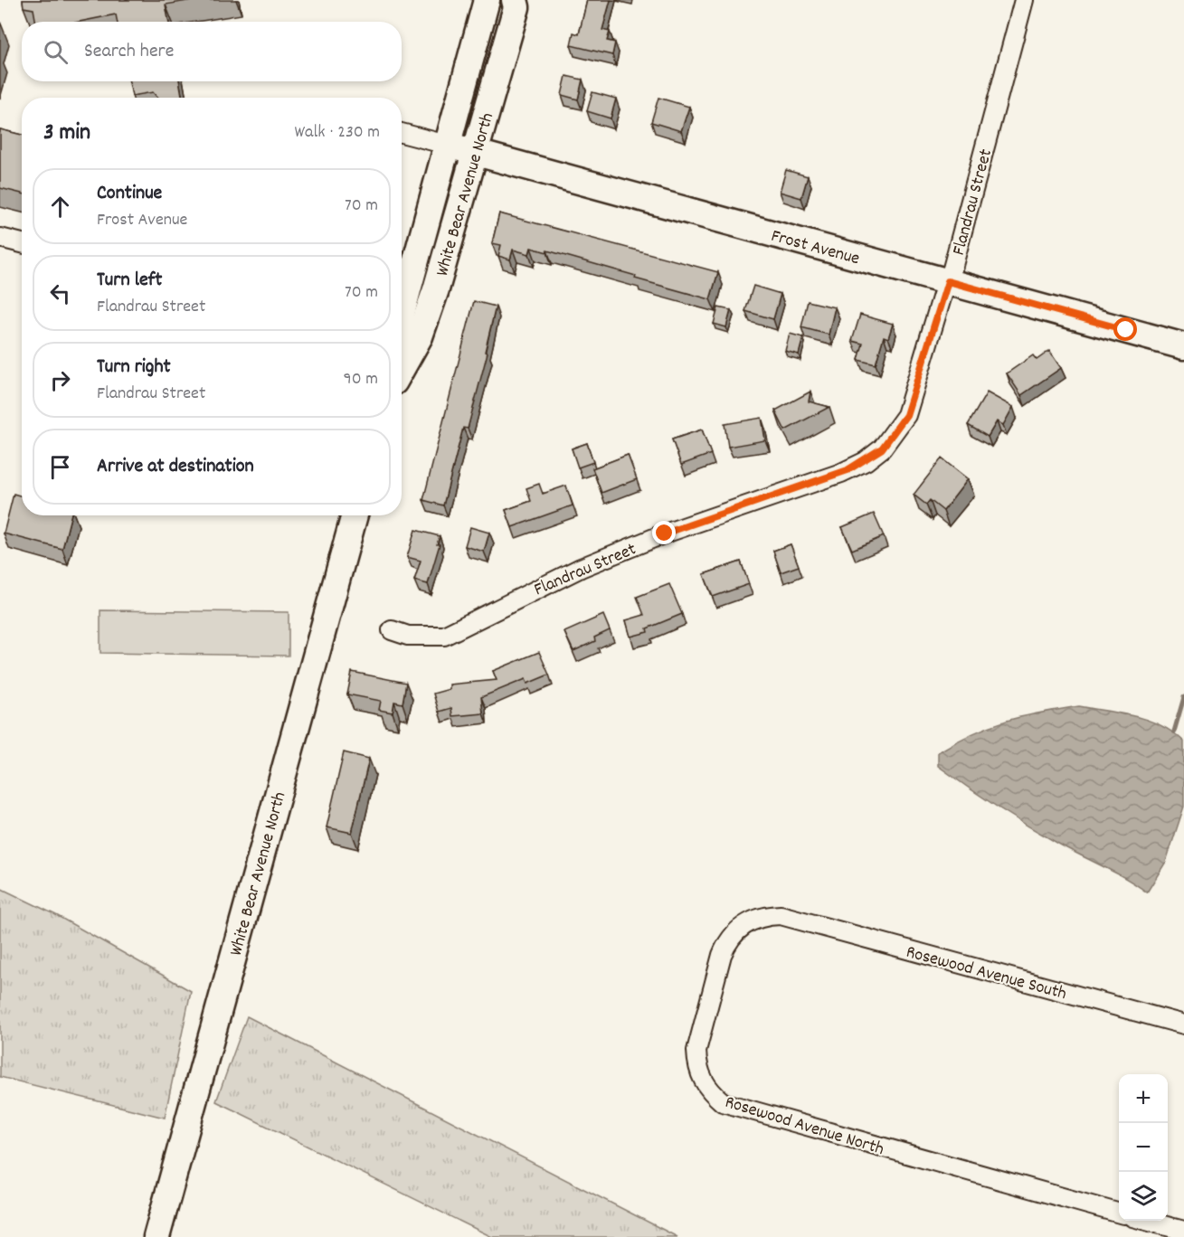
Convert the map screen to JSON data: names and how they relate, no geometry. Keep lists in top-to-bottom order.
{
  "streets": {
    "main road": ["White Bear Avenue North", "Frost Avenue"],
    "street": ["Flandrau Street", "Rosewood Avenue South", "Rosewood Avenue North"]
  },
  "crossings": [
    ["White Bear Avenue North", "Frost Avenue"],
    ["Flandrau Street", "Frost Avenue"],
    ["Rosewood Avenue South", "Rosewood Avenue North"]
  ],
  "page": {
    "search": "Search here",
    "heading": ["3 min", "Walk · 230 m"],
    "list": [
      ["Continue", "Frost Avenue", "70 m"],
      ["Turn left", "Flandrau Street", "70 m"],
      ["Turn right", "Flandrau Street", "90 m"],
      "Arrive at destination"
    ],
    "map_buttons": ["+", "−"]
  }
}
